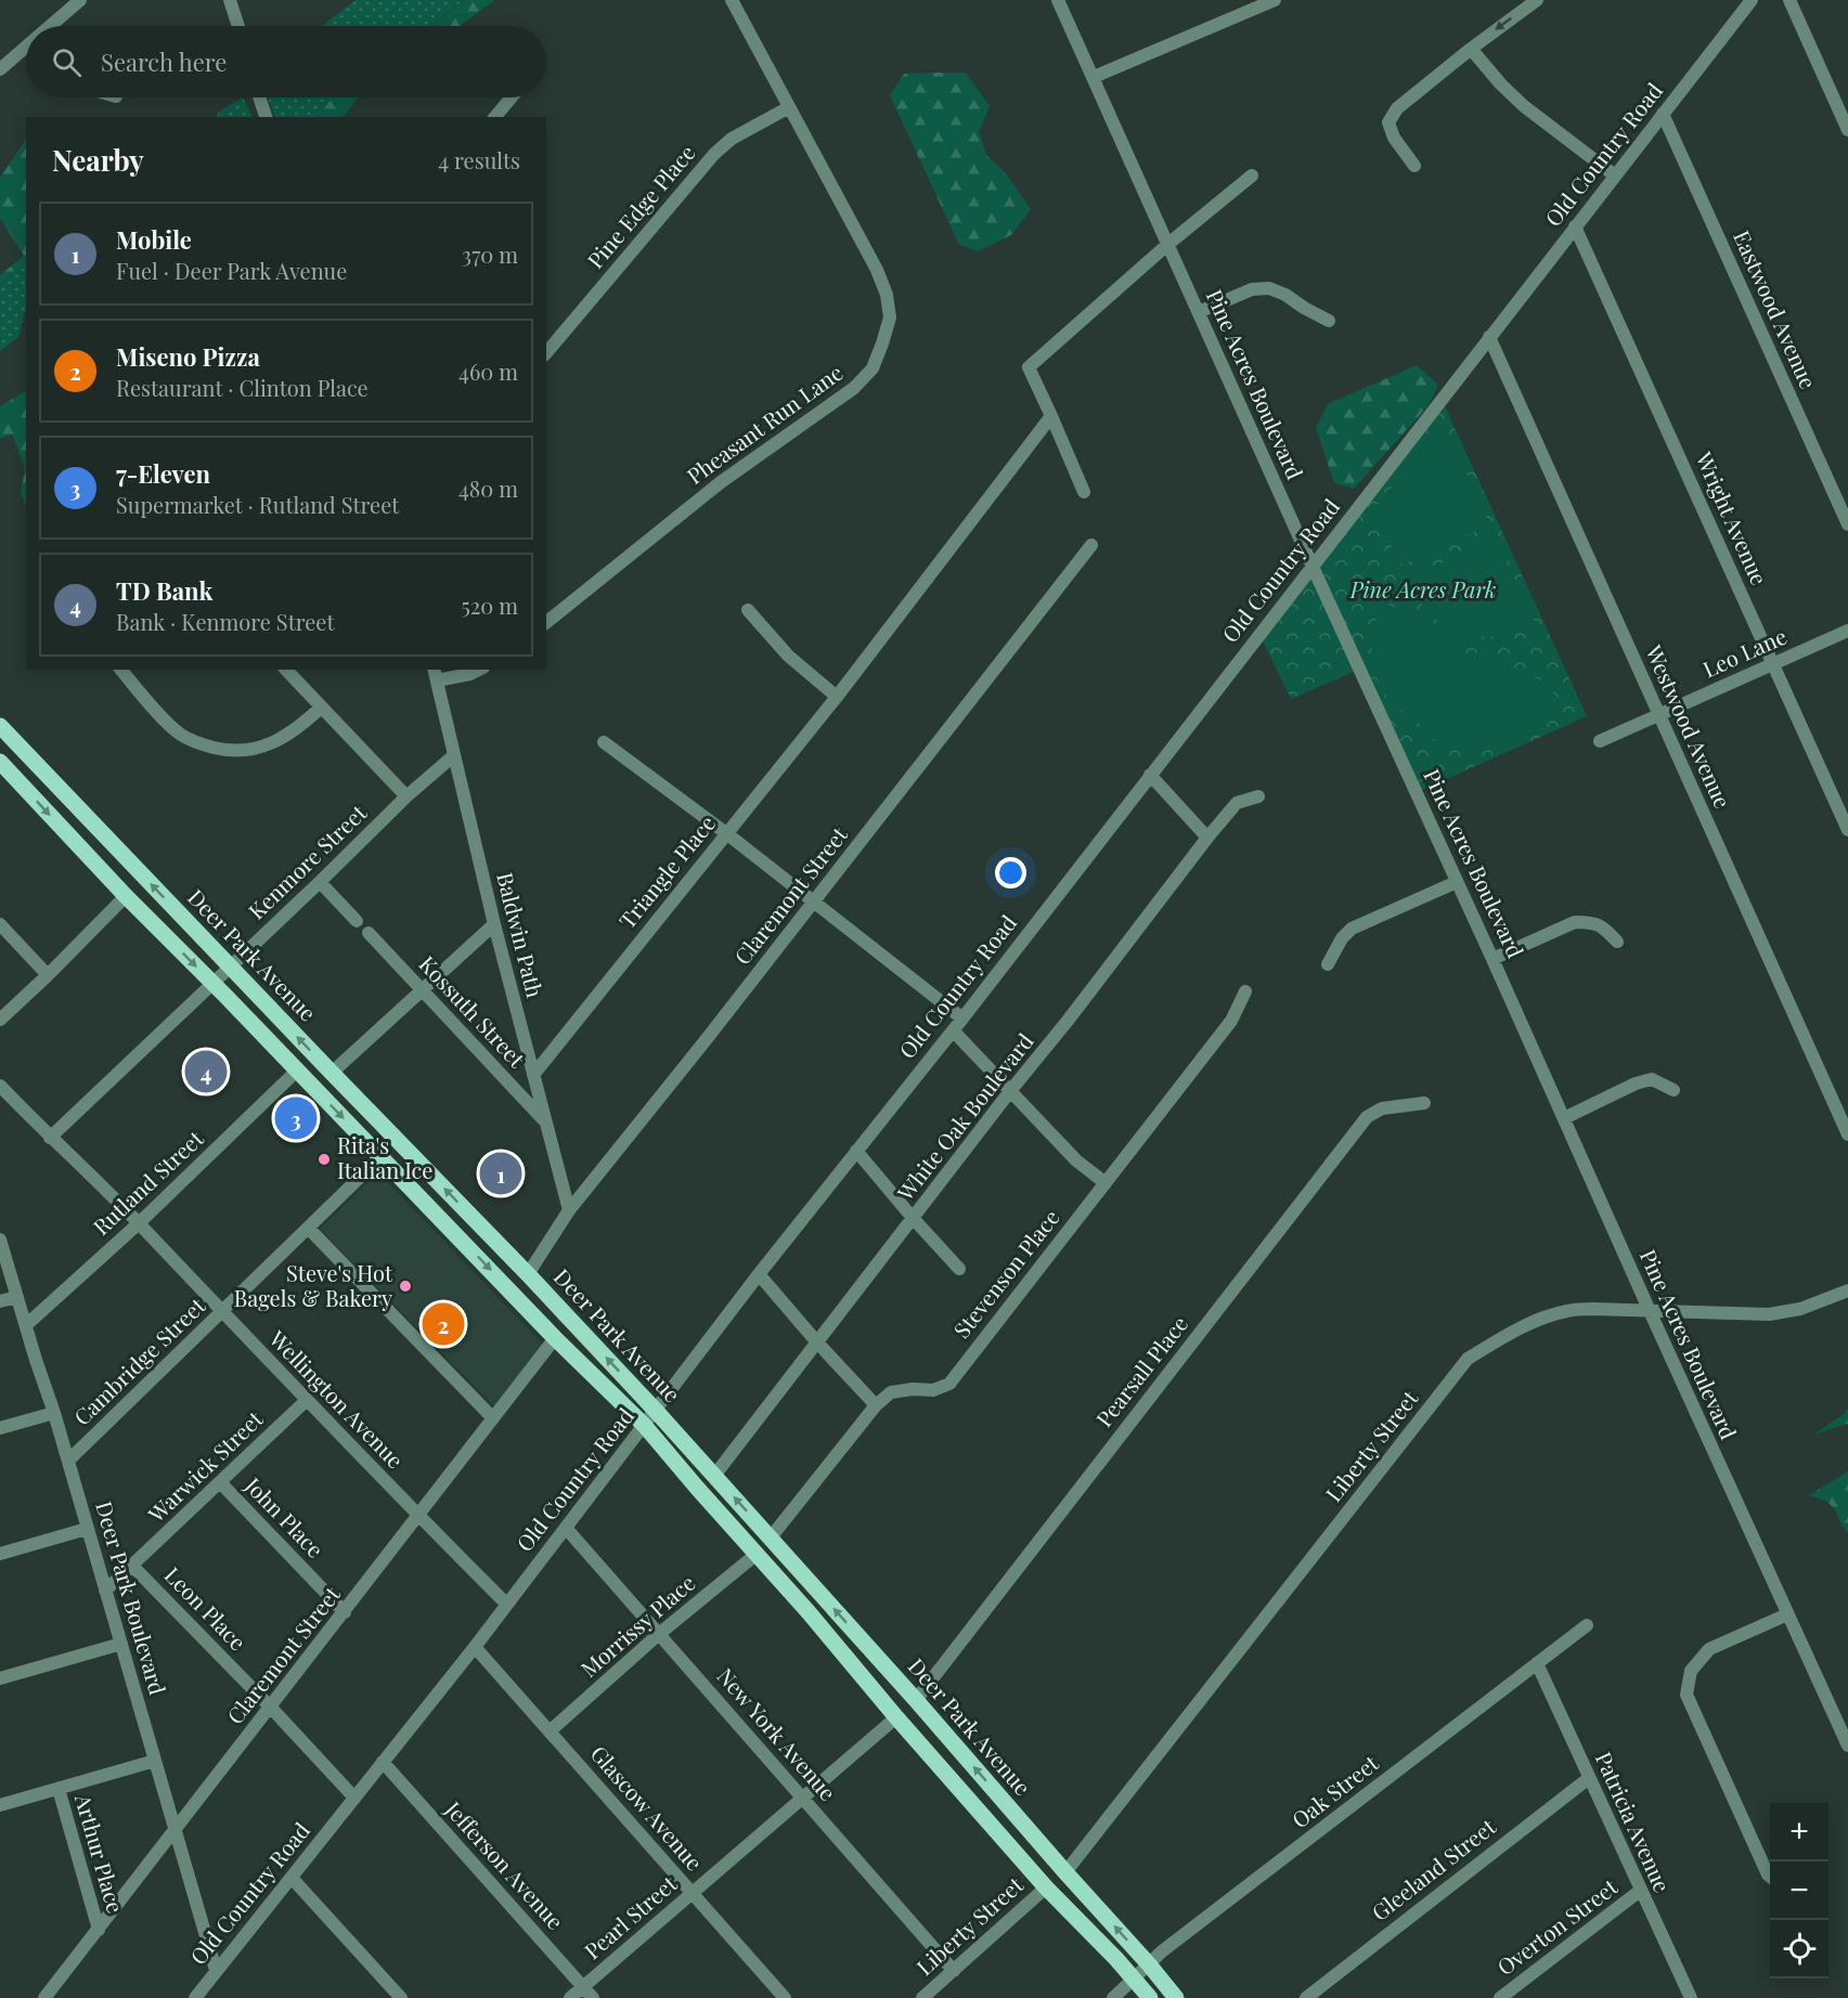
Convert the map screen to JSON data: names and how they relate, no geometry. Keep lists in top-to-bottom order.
{
  "streets": {
    "main road": ["Deer Park Avenue"],
    "street": [
      "Old Country Road",
      "Pine Edge Place",
      "Eastwood Avenue",
      "Pine Acres Boulevard",
      "Pheasant Run Lane",
      "Wright Avenue",
      "Leo Lane",
      "Westwood Avenue",
      "Kenmore Street",
      "Triangle Place",
      "Claremont Street",
      "Baldwin Path",
      "Kossuth Street",
      "White Oak Boulevard",
      "Rutland Street",
      "Stevenson Place",
      "Cambridge Street",
      "Pearsall Place",
      "Wellington Avenue",
      "Liberty Street",
      "Warwick Street",
      "John Place",
      "Deer Park Boulevard",
      "Leon Place",
      "Morrissy Place",
      "New York Avenue",
      "Oak Street",
      "Glascow Avenue",
      "Patricia Avenue",
      "Arthur Place",
      "Jefferson Avenue",
      "Gleeland Street",
      "Pearl Street",
      "Overton Street"
    ]
  },
  "crossings": [
    ["Old Country Road", "Eastwood Avenue"],
    ["Old Country Road", "Pine Acres Boulevard"],
    ["Old Country Road", "Wright Avenue"],
    ["Old Country Road", "Westwood Avenue"],
    ["Old Country Road", "Deer Park Avenue"],
    ["Old Country Road", "Wellington Avenue"],
    ["Old Country Road", "Deer Park Boulevard"],
    ["Old Country Road", "Leon Place"],
    ["Old Country Road", "New York Avenue"],
    ["Old Country Road", "Glascow Avenue"],
    ["Old Country Road", "Jefferson Avenue"],
    ["Pine Edge Place", "Pheasant Run Lane"],
    ["Pine Acres Boulevard", "Liberty Street"],
    ["Wright Avenue", "Leo Lane"],
    ["Leo Lane", "Westwood Avenue"],
    ["Kenmore Street", "Baldwin Path"],
    ["Kenmore Street", "Deer Park Avenue"],
    ["Kenmore Street", "Wellington Avenue"],
    ["Triangle Place", "Baldwin Path"],
    ["Claremont Street", "Baldwin Path"],
    ["Claremont Street", "Deer Park Avenue"],
    ["Claremont Street", "Wellington Avenue"],
    ["Claremont Street", "John Place"],
    ["Claremont Street", "Deer Park Boulevard"],
    ["Claremont Street", "Leon Place"],
    ["Claremont Street", "Arthur Place"],
    ["Baldwin Path", "Kossuth Street"],
    ["Deer Park Avenue", "White Oak Boulevard"],
    ["Deer Park Avenue", "Rutland Street"],
    ["Deer Park Avenue", "Stevenson Place"],
    ["Deer Park Avenue", "Cambridge Street"],
    ["Deer Park Avenue", "Pearsall Place"],
    ["Deer Park Avenue", "Liberty Street"],
    ["Deer Park Avenue", "Morrissy Place"],
    ["Deer Park Avenue", "Oak Street"],
    ["Deer Park Avenue", "Pearl Street"],
    ["Rutland Street", "Wellington Avenue"],
    ["Rutland Street", "Deer Park Boulevard"],
    ["Cambridge Street", "Wellington Avenue"],
    ["Cambridge Street", "Deer Park Boulevard"],
    ["Wellington Avenue", "Warwick Street"],
    ["Liberty Street", "New York Avenue"],
    ["Warwick Street", "John Place"],
    ["Warwick Street", "Deer Park Boulevard"],
    ["Warwick Street", "Leon Place"],
    ["Morrissy Place", "New York Avenue"],
    ["Morrissy Place", "Glascow Avenue"],
    ["New York Avenue", "Pearl Street"],
    ["Oak Street", "Patricia Avenue"],
    ["Glascow Avenue", "Pearl Street"],
    ["Patricia Avenue", "Gleeland Street"],
    ["Patricia Avenue", "Overton Street"],
    ["Jefferson Avenue", "Pearl Street"]
  ],
  "parks": ["Pine Acres Park"],
  "places": ["Rita's Italian Ice", "Steve's Hot Bagels & Bakery"],
  "page": {
    "search": "Search here",
    "heading": ["Nearby", "4 results"],
    "list": [
      {
        "mark": "1",
        "name": "Mobile",
        "note": "Fuel · Deer Park Avenue",
        "value": "370 m"
      },
      {
        "mark": "2",
        "name": "Miseno Pizza",
        "note": "Restaurant · Clinton Place",
        "value": "460 m"
      },
      {
        "mark": "3",
        "name": "7-Eleven",
        "note": "Supermarket · Rutland Street",
        "value": "480 m"
      },
      {
        "mark": "4",
        "name": "TD Bank",
        "note": "Bank · Kenmore Street",
        "value": "520 m"
      }
    ],
    "pins": [
      "4",
      "3",
      "1",
      "2"
    ],
    "map_buttons": ["+", "−"]
  }
}
